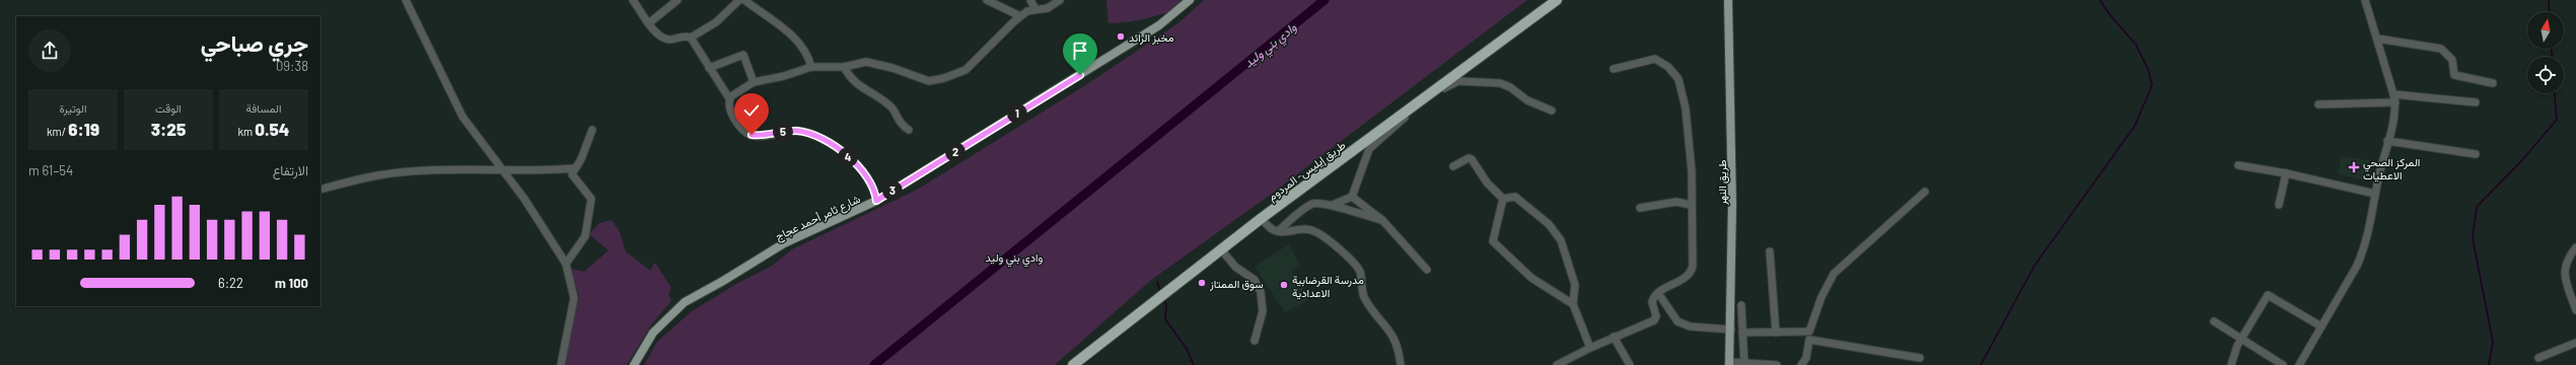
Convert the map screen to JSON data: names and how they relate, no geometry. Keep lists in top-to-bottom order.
{
  "streets": {
    "highway": ["طريق إيليس- المردوم"],
    "main road": ["طريق النهر", "شارع ثامر أحمد عجاج"]
  },
  "water": ["وادي بني وليد"],
  "parks": ["وادي بني وليد"],
  "places": {
    "other": ["مخبز الرائد", "سوق الممتاز", "مدرسة القرضابية الاعدادية"],
    "health": ["المركز الصحي الاعطيات"]
  },
  "north": "top",
  "page": {
    "heading": ["جري صباحي", "09:38"],
    "stats": [
      ["المسافة", "0.54 km"],
      ["الوقت", "3:25"],
      ["الوتيرة", "6:19 /km"]
    ],
    "pins": [
      "1",
      "5",
      "2",
      "4",
      "3"
    ],
    "chart": ["الارتفاع", "54–61 m"],
    "list": [
      {
        "name": "100 m",
        "note": "6:22"
      }
    ]
  }
}
